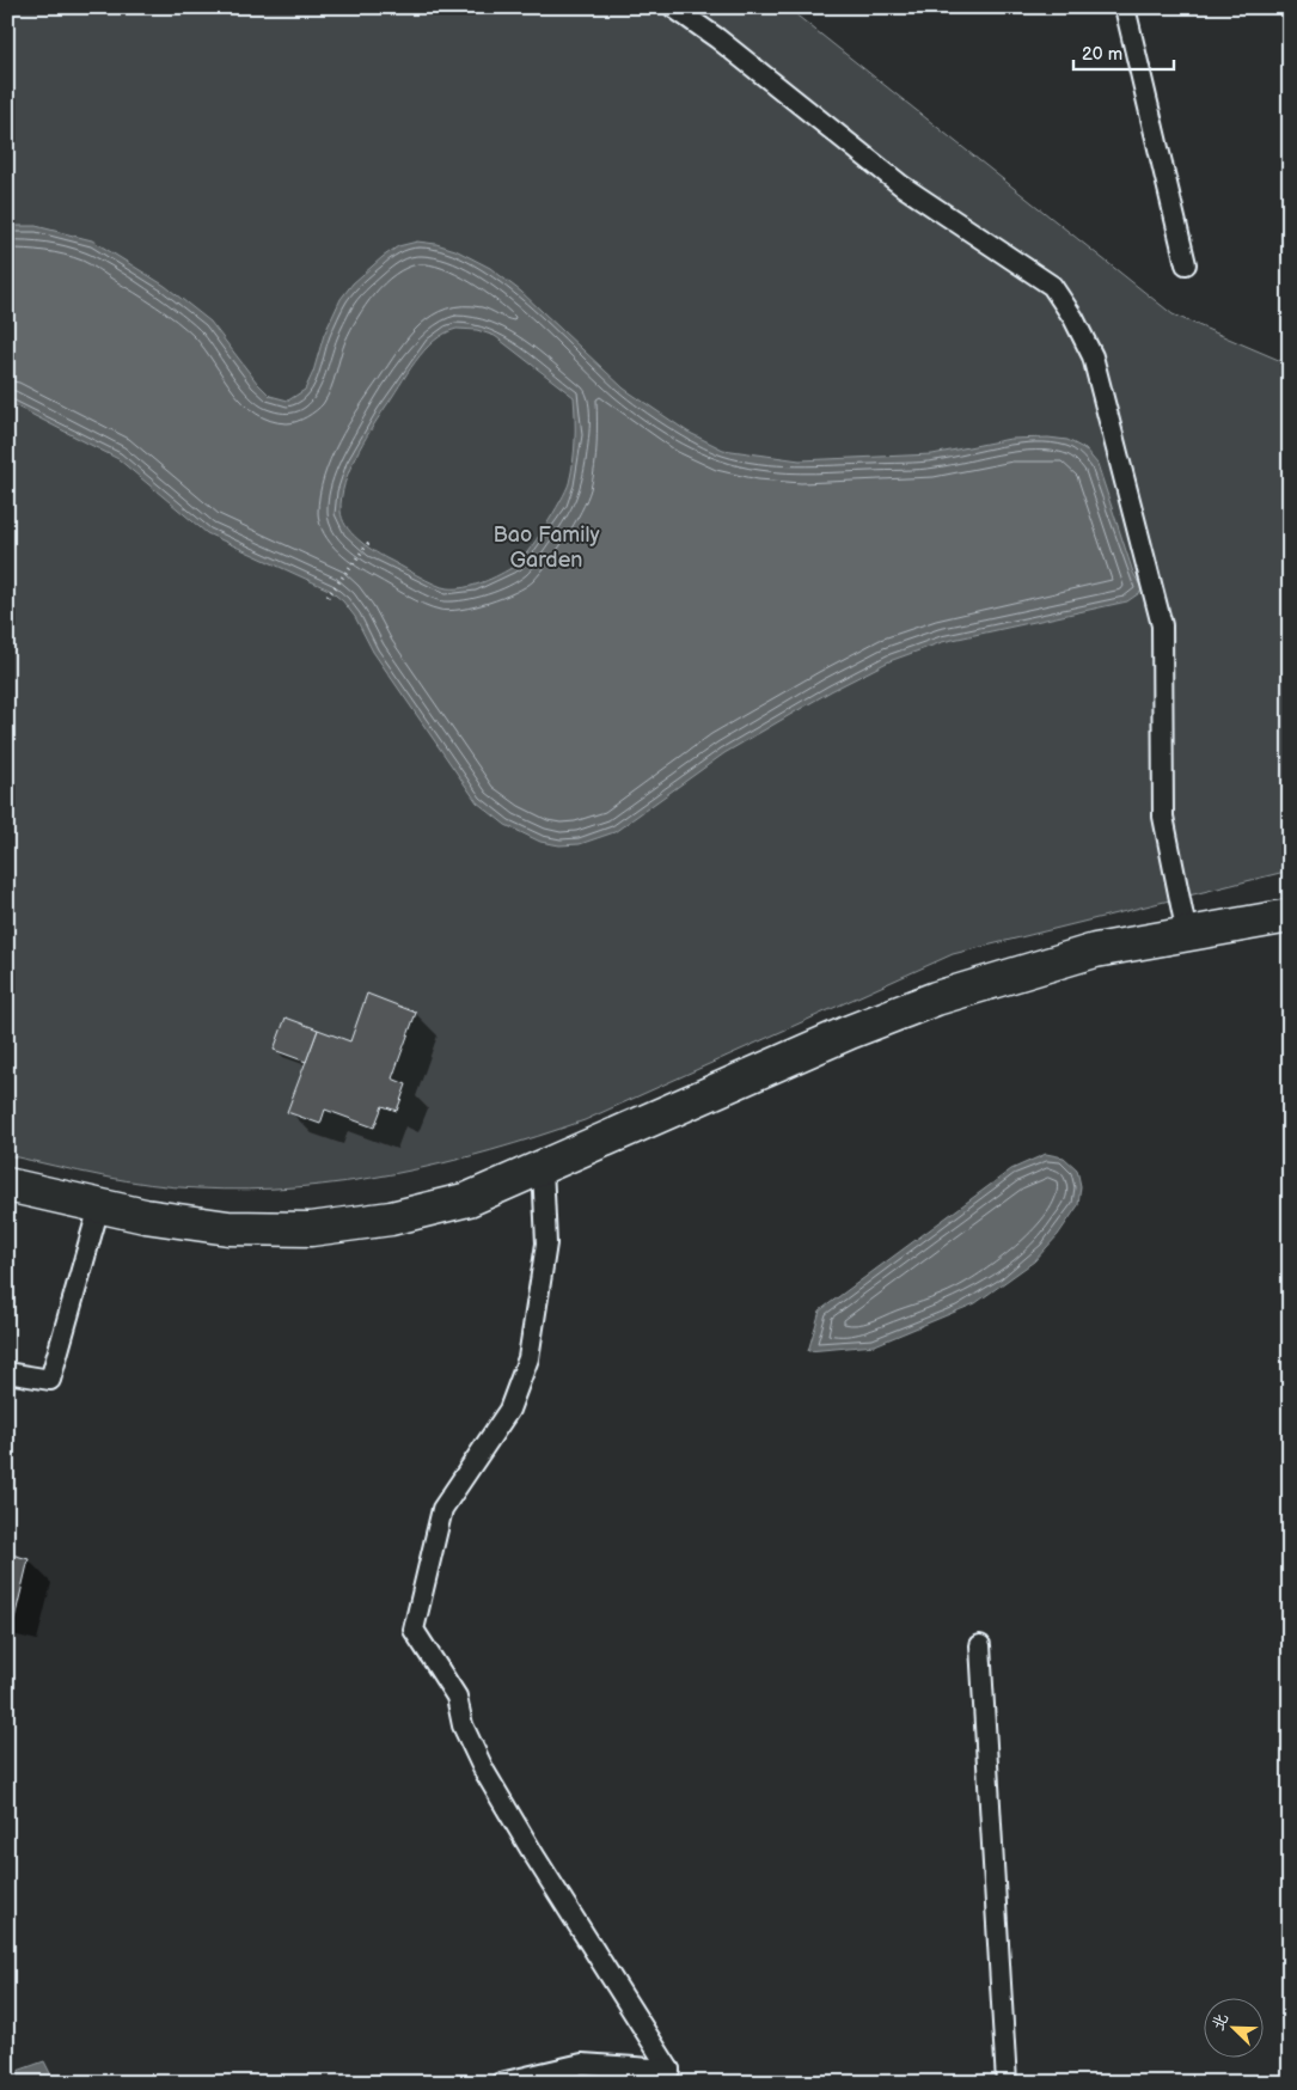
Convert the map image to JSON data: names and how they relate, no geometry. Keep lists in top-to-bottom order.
{
  "parks": ["Bao Family Garden"],
  "scale_bar": "20 m",
  "north": "top left"
}
